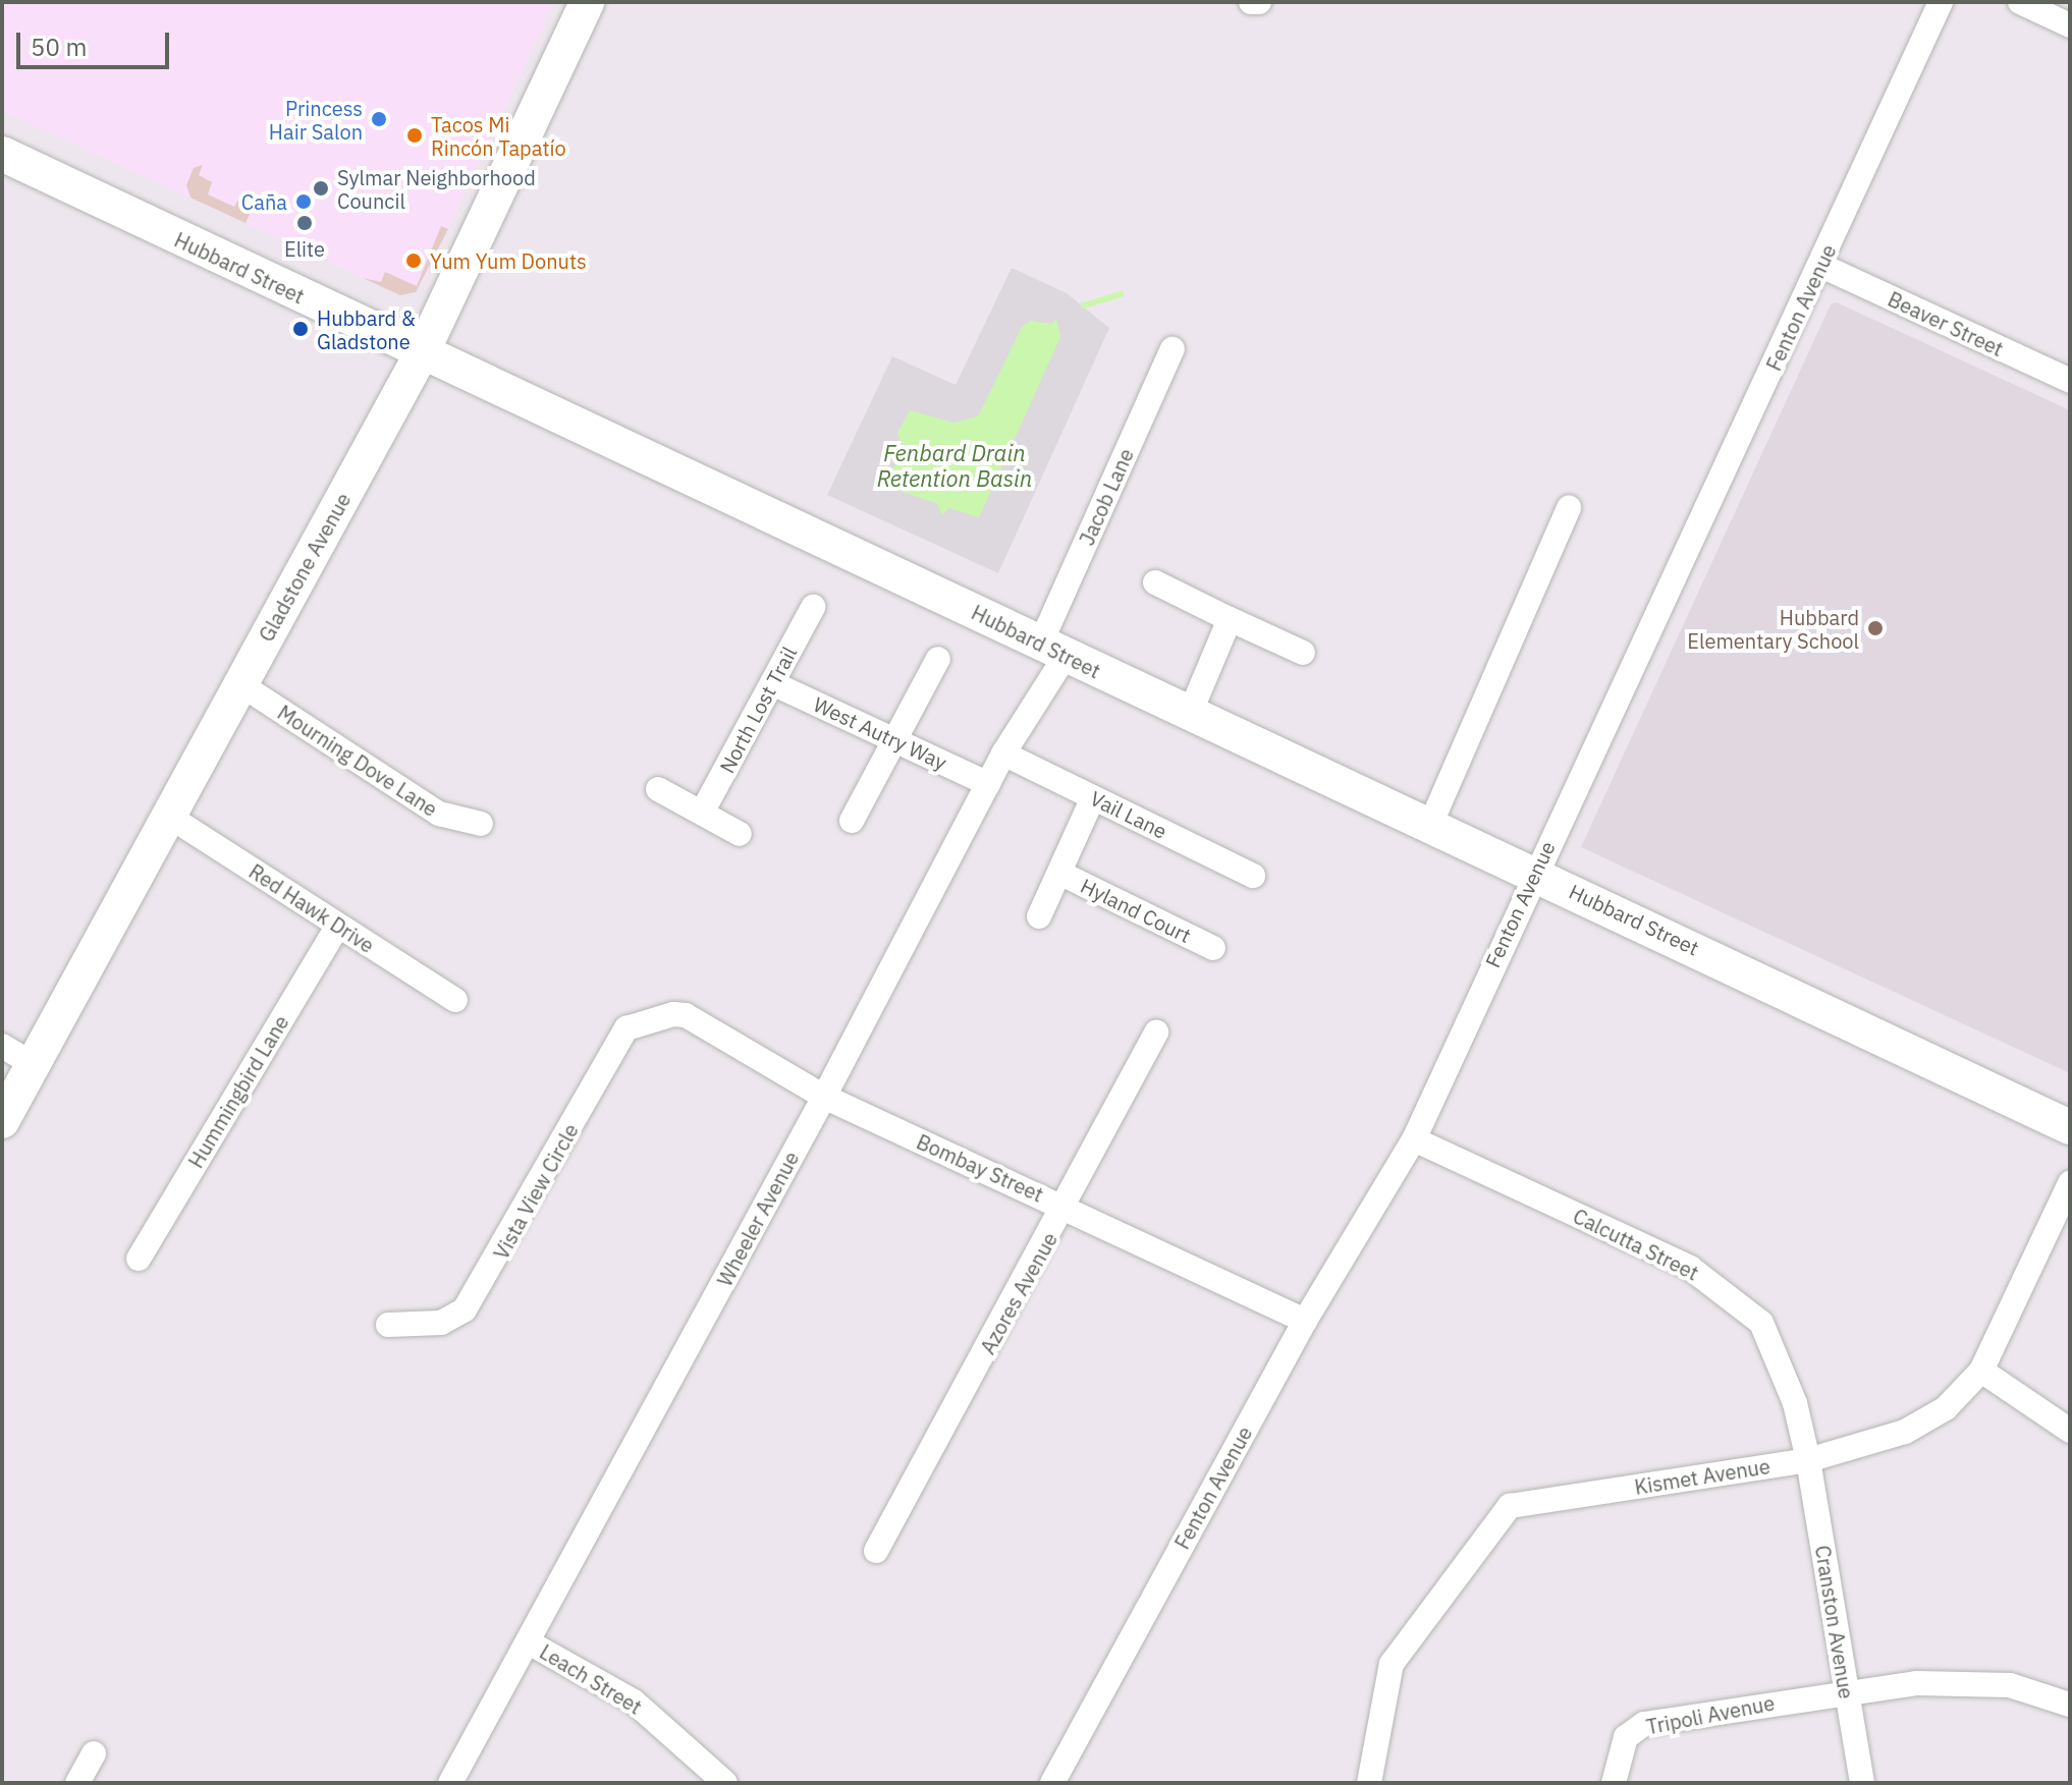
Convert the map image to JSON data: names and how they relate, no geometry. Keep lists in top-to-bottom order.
{
  "streets": {
    "main road": ["Hubbard Street", "Gladstone Avenue"],
    "street": [
      "Fenton Avenue",
      "Beaver Street",
      "Jacob Lane",
      "North Lost Trail",
      "West Autry Way",
      "Mourning Dove Lane",
      "Vail Lane",
      "Red Hawk Drive",
      "Hyland Court",
      "Hummingbird Lane",
      "Bombay Street",
      "Vista View Circle",
      "Wheeler Avenue",
      "Calcutta Street",
      "Azores Avenue",
      "Kismet Avenue",
      "Cranston Avenue",
      "Leach Street",
      "Tripoli Avenue"
    ]
  },
  "crossings": [
    ["Hubbard Street", "Fenton Avenue"],
    ["Hubbard Street", "Jacob Lane"],
    ["Hubbard Street", "Gladstone Avenue"],
    ["Hubbard Street", "Wheeler Avenue"],
    ["Fenton Avenue", "Beaver Street"],
    ["Fenton Avenue", "Bombay Street"],
    ["Fenton Avenue", "Calcutta Street"],
    ["Jacob Lane", "Wheeler Avenue"],
    ["Gladstone Avenue", "Mourning Dove Lane"],
    ["Gladstone Avenue", "Red Hawk Drive"],
    ["North Lost Trail", "West Autry Way"],
    ["West Autry Way", "Wheeler Avenue"],
    ["Vail Lane", "Wheeler Avenue"],
    ["Red Hawk Drive", "Hummingbird Lane"],
    ["Bombay Street", "Vista View Circle"],
    ["Bombay Street", "Wheeler Avenue"],
    ["Bombay Street", "Azores Avenue"],
    ["Wheeler Avenue", "Leach Street"],
    ["Calcutta Street", "Kismet Avenue"],
    ["Calcutta Street", "Cranston Avenue"],
    ["Kismet Avenue", "Cranston Avenue"],
    ["Cranston Avenue", "Tripoli Avenue"]
  ],
  "water": ["Fenbard Drain Retention Basin"],
  "places": [
    "Princess Hair Salon",
    "Tacos Mi Rincón Tapatío",
    "Sylmar Neighborhood Council",
    "Caña",
    "Elite",
    "Yum Yum Donuts",
    "Hubbard & Gladstone",
    "Hubbard Elementary School"
  ],
  "scale_bar": "50 m"
}
